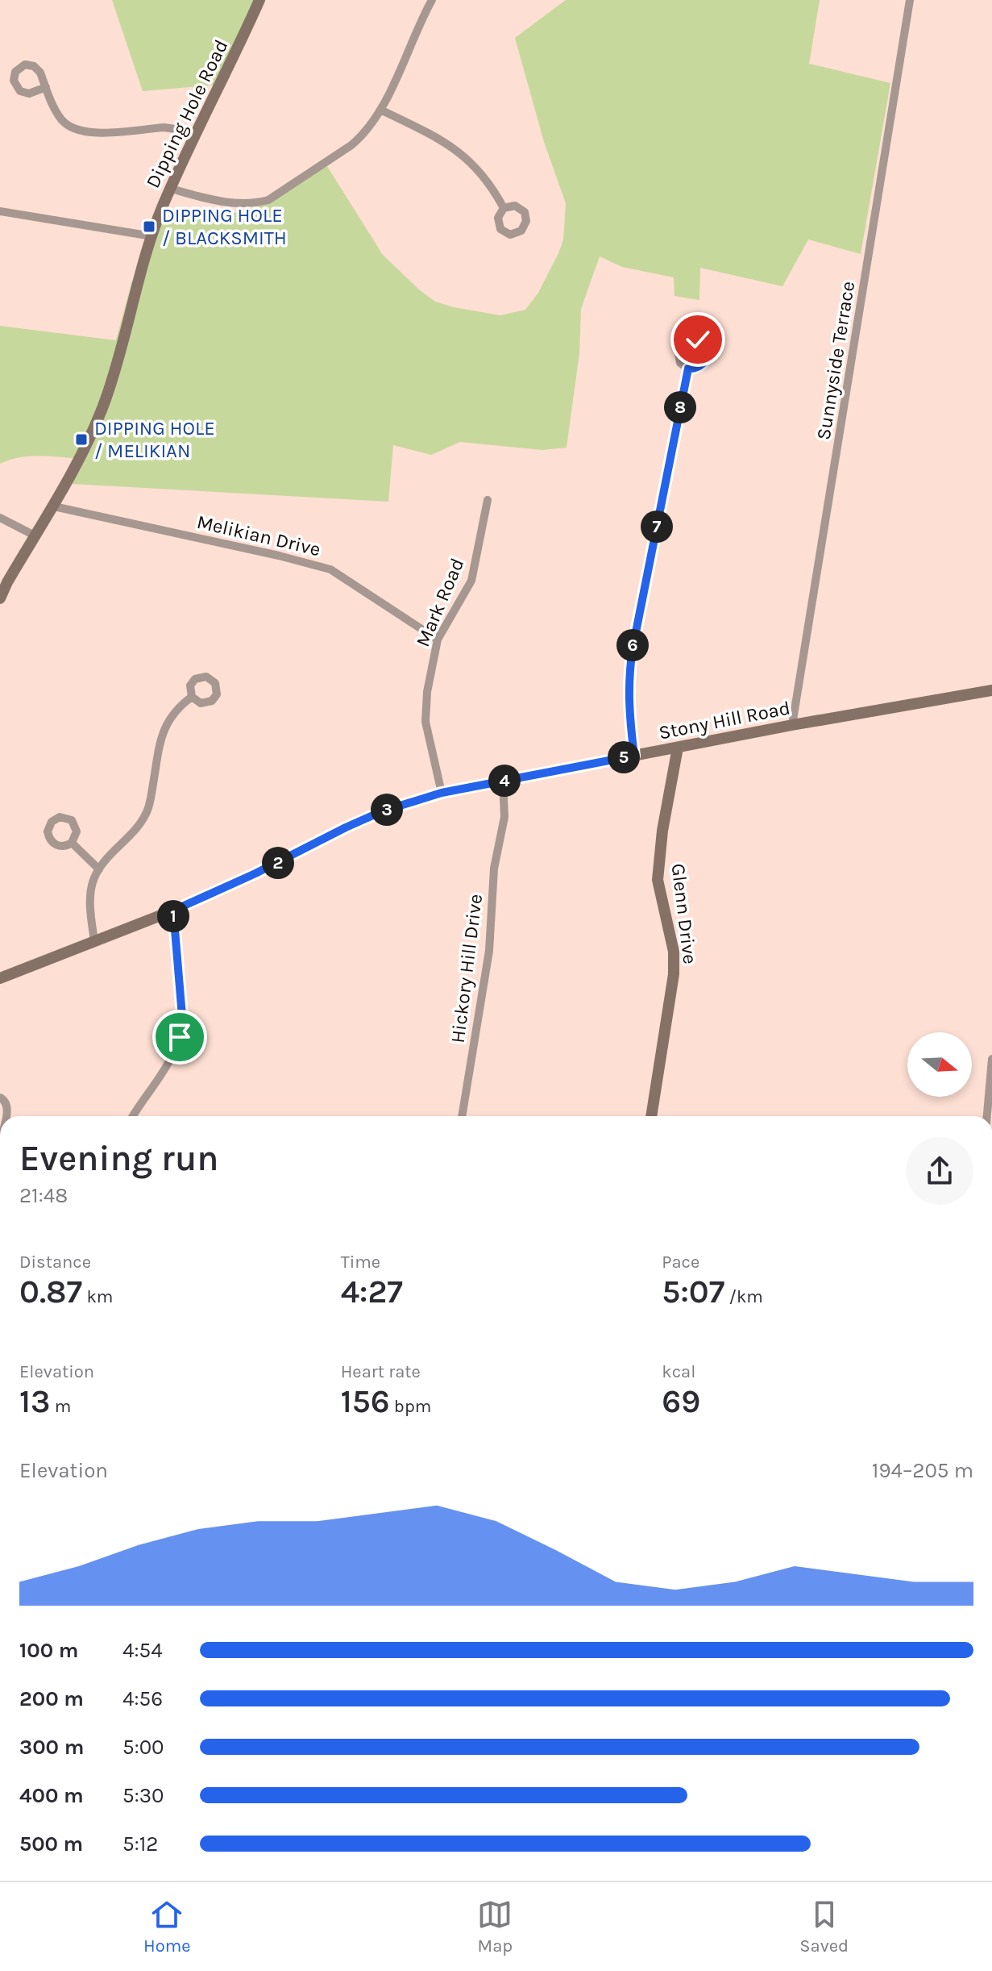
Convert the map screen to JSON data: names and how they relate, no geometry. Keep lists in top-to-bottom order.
{
  "streets": {
    "main road": ["Dipping Hole Road", "Stony Hill Road", "Glenn Drive"],
    "street": [
      "Sunnyside Terrace",
      "Melikian Drive",
      "Mark Road",
      "Hickory Hill Drive"
    ]
  },
  "crossings": [
    ["Dipping Hole Road", "Melikian Drive"],
    ["Sunnyside Terrace", "Stony Hill Road"],
    ["Melikian Drive", "Mark Road"],
    ["Mark Road", "Stony Hill Road"],
    ["Stony Hill Road", "Glenn Drive"],
    ["Stony Hill Road", "Hickory Hill Drive"]
  ],
  "places": {
    "transit": ["DIPPING HOLE / BLACKSMITH", "DIPPING HOLE / MELIKIAN"]
  },
  "north": "right",
  "page": {
    "pins": [
      "8",
      "7",
      "6",
      "5",
      "4",
      "3",
      "2",
      "1"
    ],
    "heading": ["Evening run", "21:48"],
    "stats": [
      ["Distance", "0.87 km"],
      ["Time", "4:27"],
      ["Pace", "5:07 /km"],
      ["Elevation", "13 m"],
      ["Heart rate", "156 bpm"],
      ["kcal", "69"]
    ],
    "chart": ["Elevation", "194–205 m"],
    "list": [
      {
        "name": "100 m",
        "note": "4:54"
      },
      {
        "name": "200 m",
        "note": "4:56"
      },
      {
        "name": "300 m",
        "note": "5:00"
      },
      {
        "name": "400 m",
        "note": "5:30"
      },
      {
        "name": "500 m",
        "note": "5:12"
      }
    ],
    "tabs": ["Home", "Map", "Saved"]
  }
}
